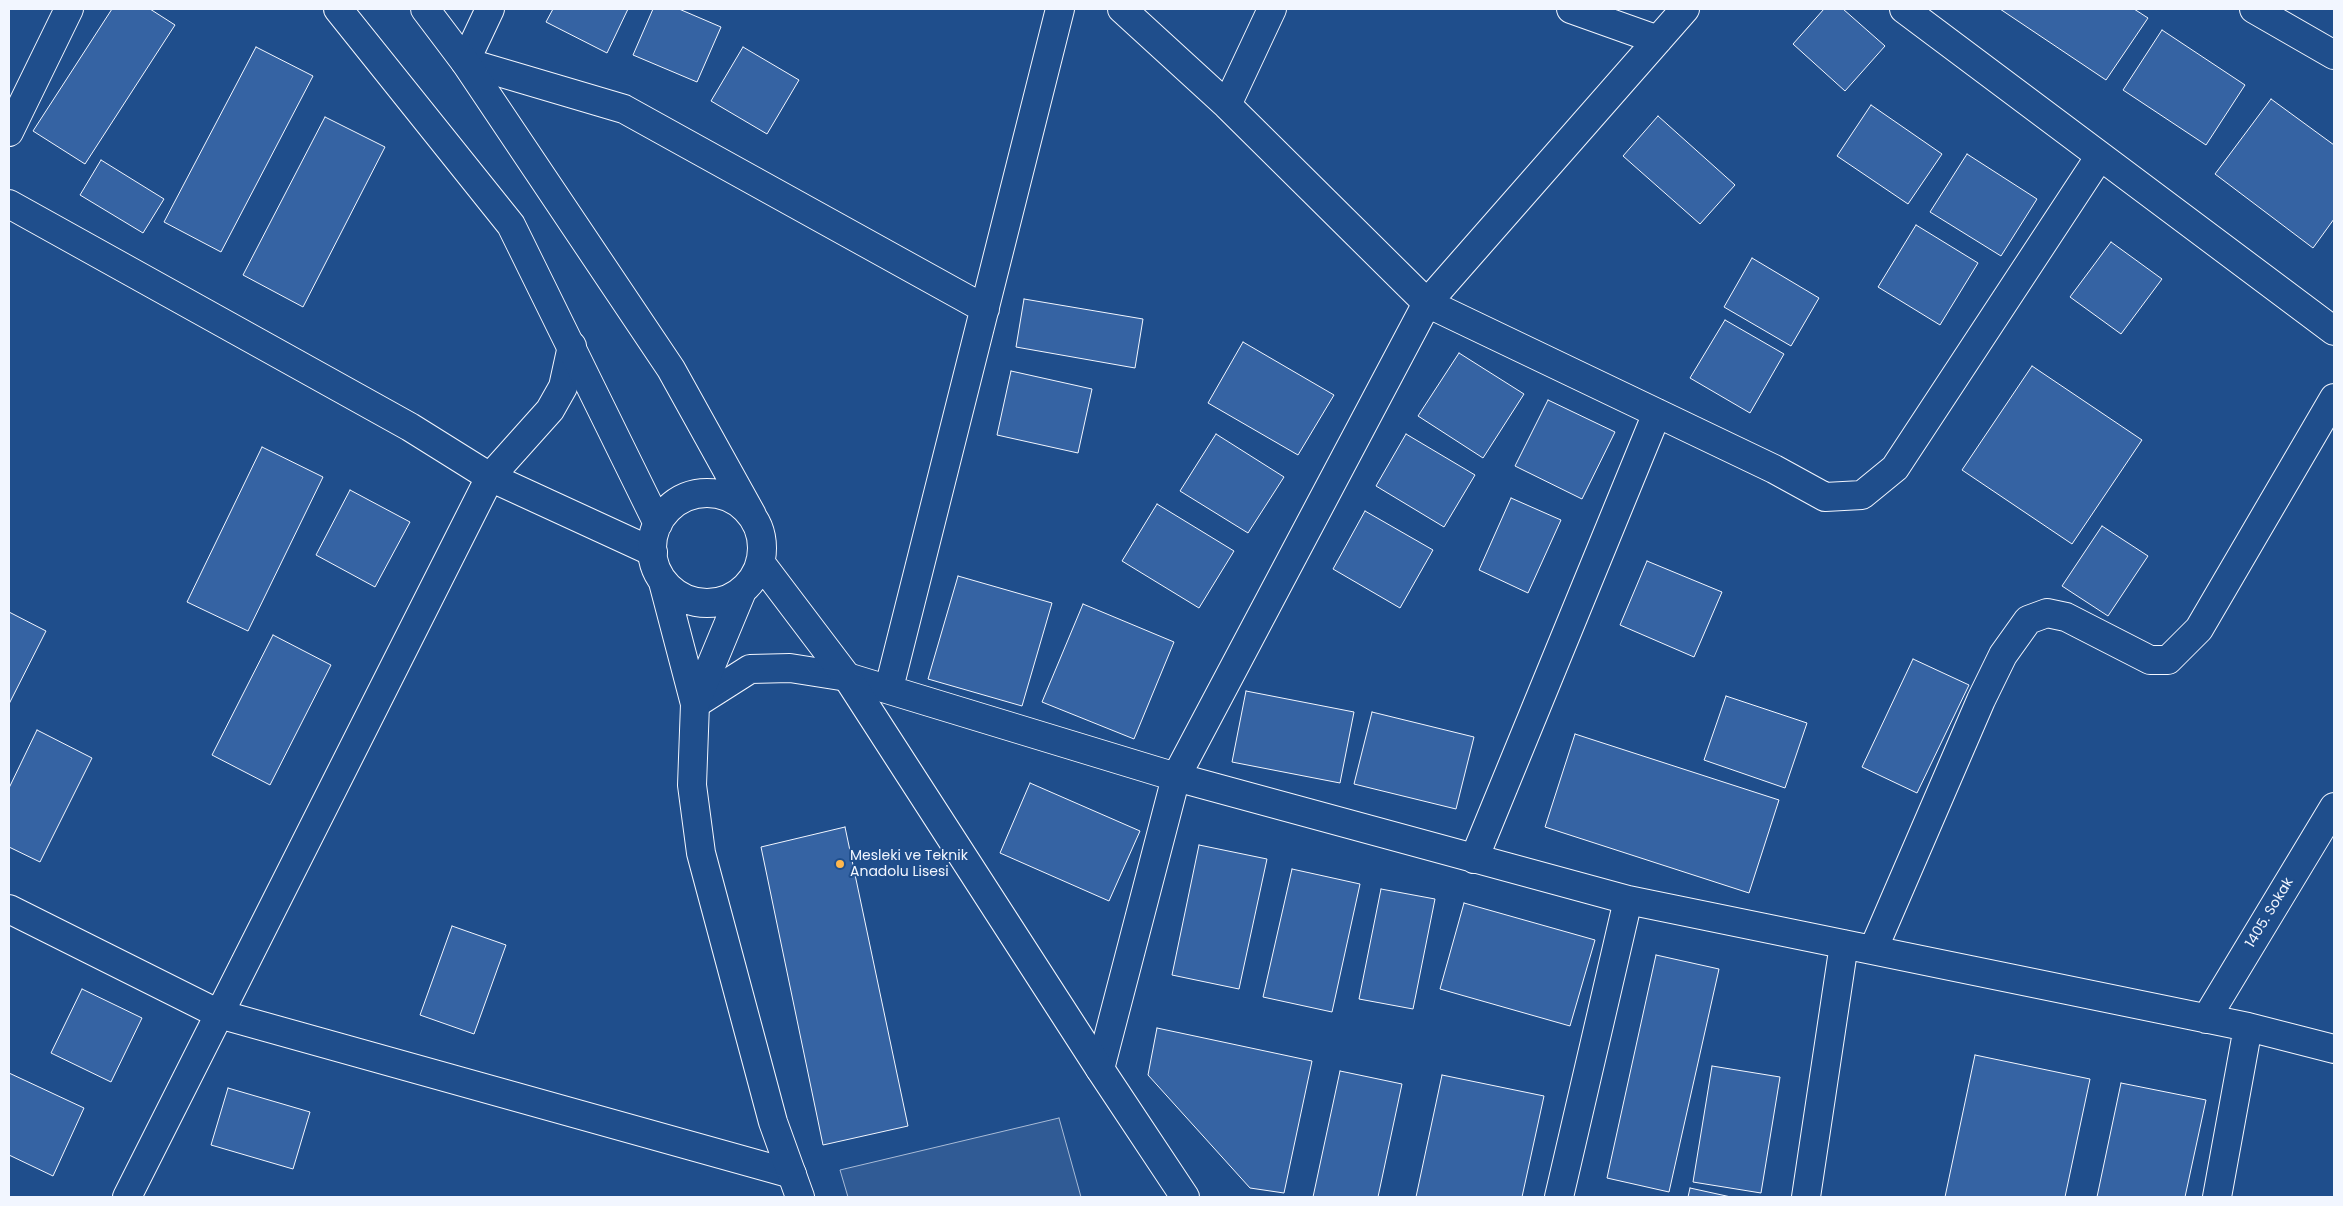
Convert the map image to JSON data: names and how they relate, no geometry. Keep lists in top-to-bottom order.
{
  "streets": {
    "street": ["1405. Sokak"]
  },
  "places": ["Mesleki ve Teknik Anadolu Lisesi"]
}
